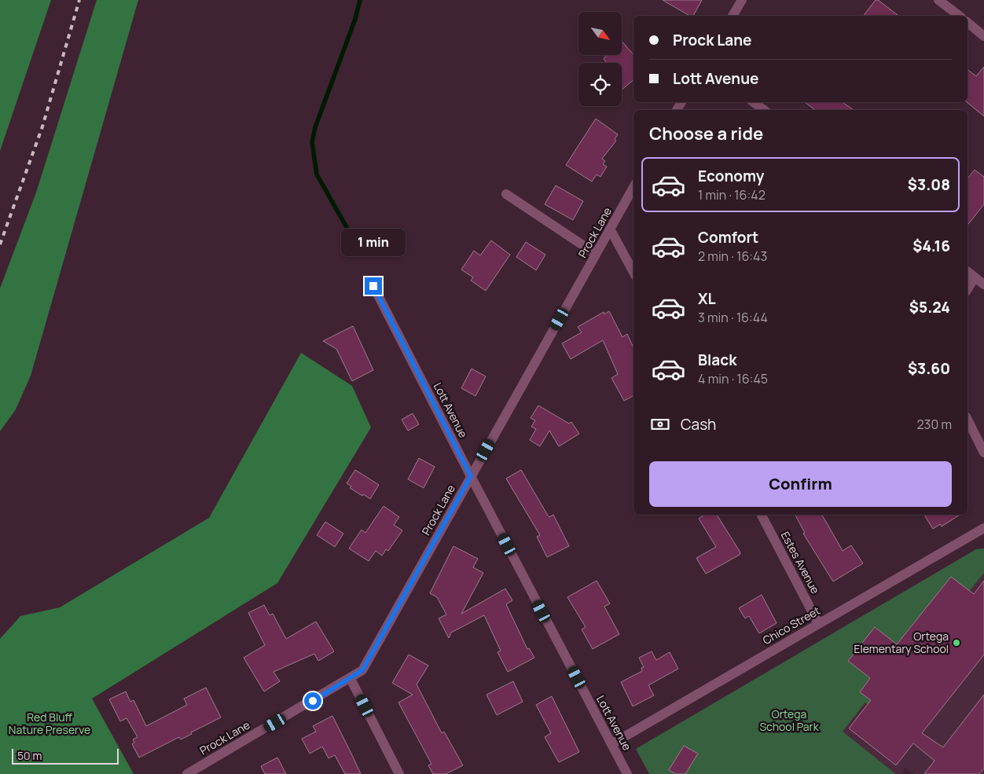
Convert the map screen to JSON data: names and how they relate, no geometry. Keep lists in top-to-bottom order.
{
  "streets": {
    "street": [
      "Prock Lane",
      "Lott Avenue",
      "Estes Avenue",
      "Chico Street"
    ]
  },
  "crossings": [
    ["Prock Lane", "Lott Avenue"],
    ["Lott Avenue", "Chico Street"],
    ["Estes Avenue", "Chico Street"]
  ],
  "parks": ["Ortega School Park", "Red Bluff Nature Preserve"],
  "places": ["Ortega Elementary School"],
  "scale_bar": "50 m",
  "north": "bottom right",
  "page": {
    "banner": ["Prock Lane", "Lott Avenue"],
    "heading": "Choose a ride",
    "list": [
      {
        "name": "Economy",
        "note": "1 min · 16:42",
        "value": "$3.08"
      },
      {
        "name": "Comfort",
        "note": "2 min · 16:43",
        "value": "$4.16"
      },
      {
        "name": "XL",
        "note": "3 min · 16:44",
        "value": "$5.24"
      },
      {
        "name": "Black",
        "note": "4 min · 16:45",
        "value": "$3.60"
      }
    ],
    "bubble": "1 min",
    "pay": ["Cash", "230 m"],
    "buttons": "Confirm",
    "scale": "50 m"
  }
}
